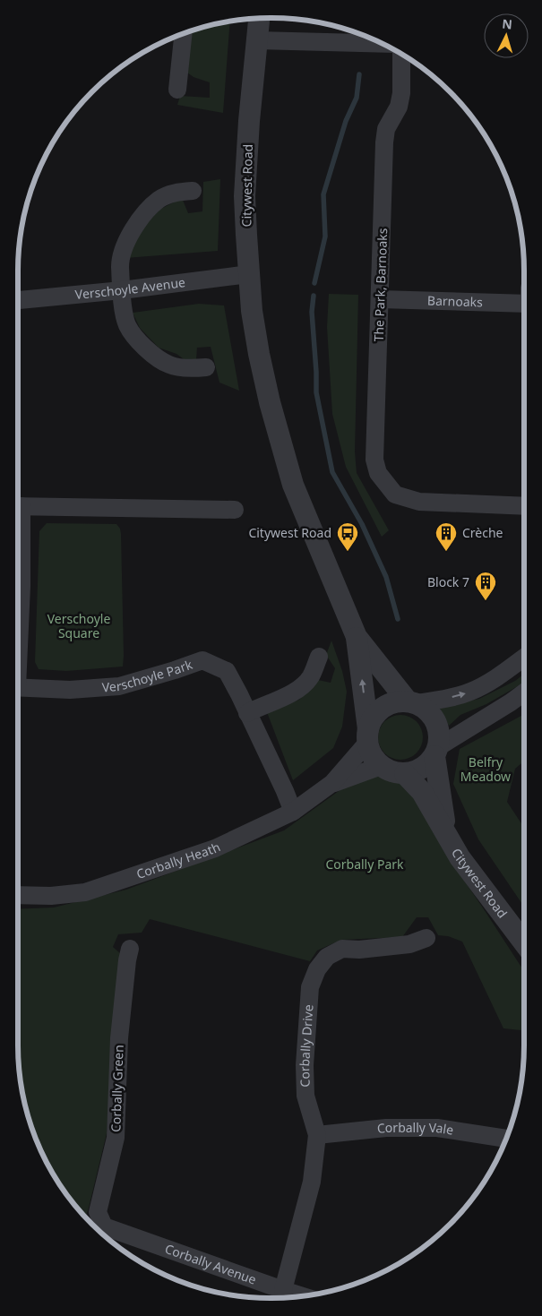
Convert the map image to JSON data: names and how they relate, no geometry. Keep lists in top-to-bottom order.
{
  "streets": {
    "street": [
      "Citywest Road",
      "The Park, Barnoaks",
      "Verschoyle Avenue",
      "Barnoaks",
      "Verschoyle Park",
      "Corbally Heath",
      "Corbally Drive",
      "Corbally Green",
      "Corbally Vale",
      "Corbally Avenue"
    ]
  },
  "crossings": [
    ["Citywest Road", "Verschoyle Avenue"],
    ["The Park, Barnoaks", "Barnoaks"],
    ["Verschoyle Park", "Corbally Heath"],
    ["Corbally Drive", "Corbally Vale"],
    ["Corbally Drive", "Corbally Avenue"],
    ["Corbally Green", "Corbally Avenue"]
  ],
  "parks": ["Verschoyle Square", "Belfry Meadow", "Corbally Park"],
  "places": {
    "bus stop": ["Citywest Road"],
    "building": ["Crèche", "Block 7"]
  },
  "north": "top"
}
